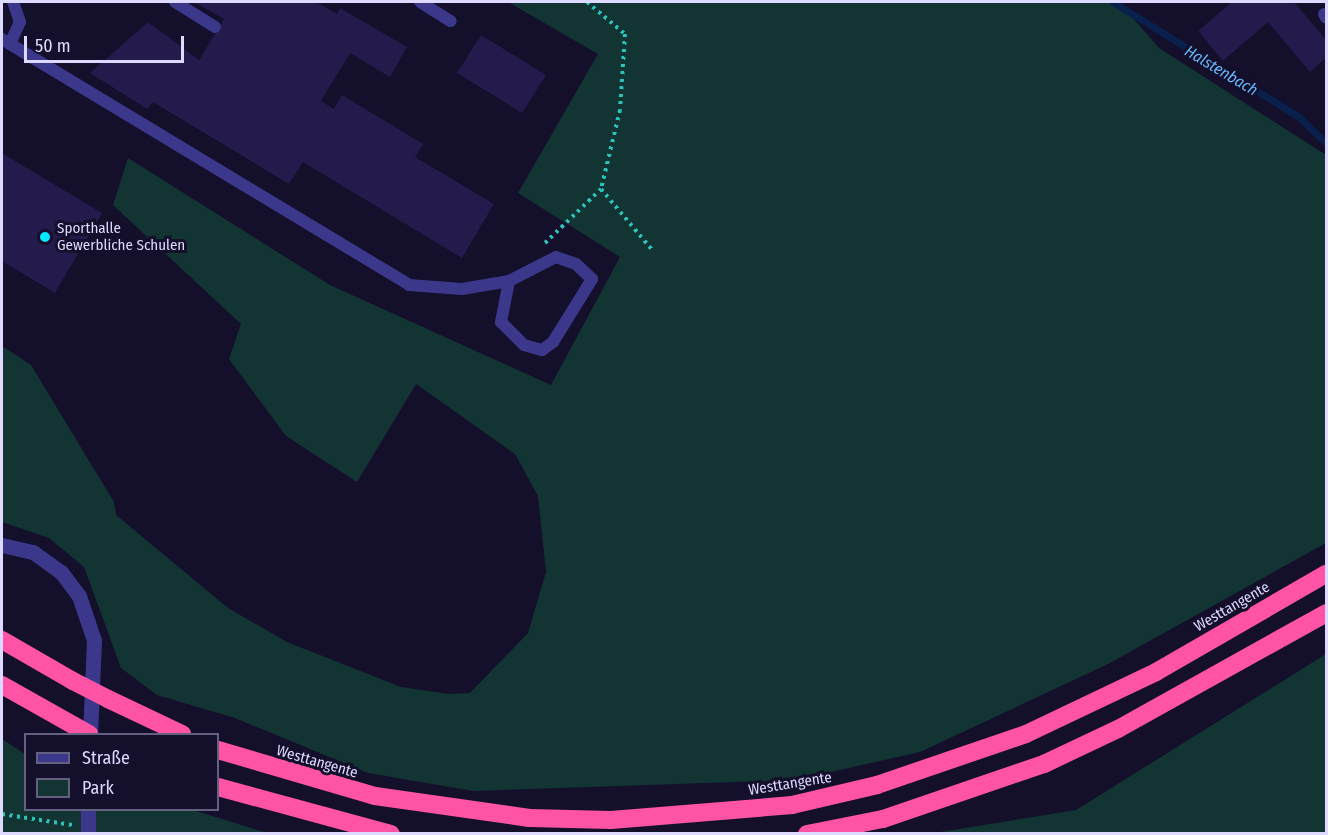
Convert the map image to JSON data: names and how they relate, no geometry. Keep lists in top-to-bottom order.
{
  "streets": {
    "highway": ["Westtangente"]
  },
  "water": ["Halstenbach"],
  "places": ["Sporthalle Gewerbliche Schulen"],
  "legend": ["Straße", "Park"],
  "scale_bar": "50 m"
}
